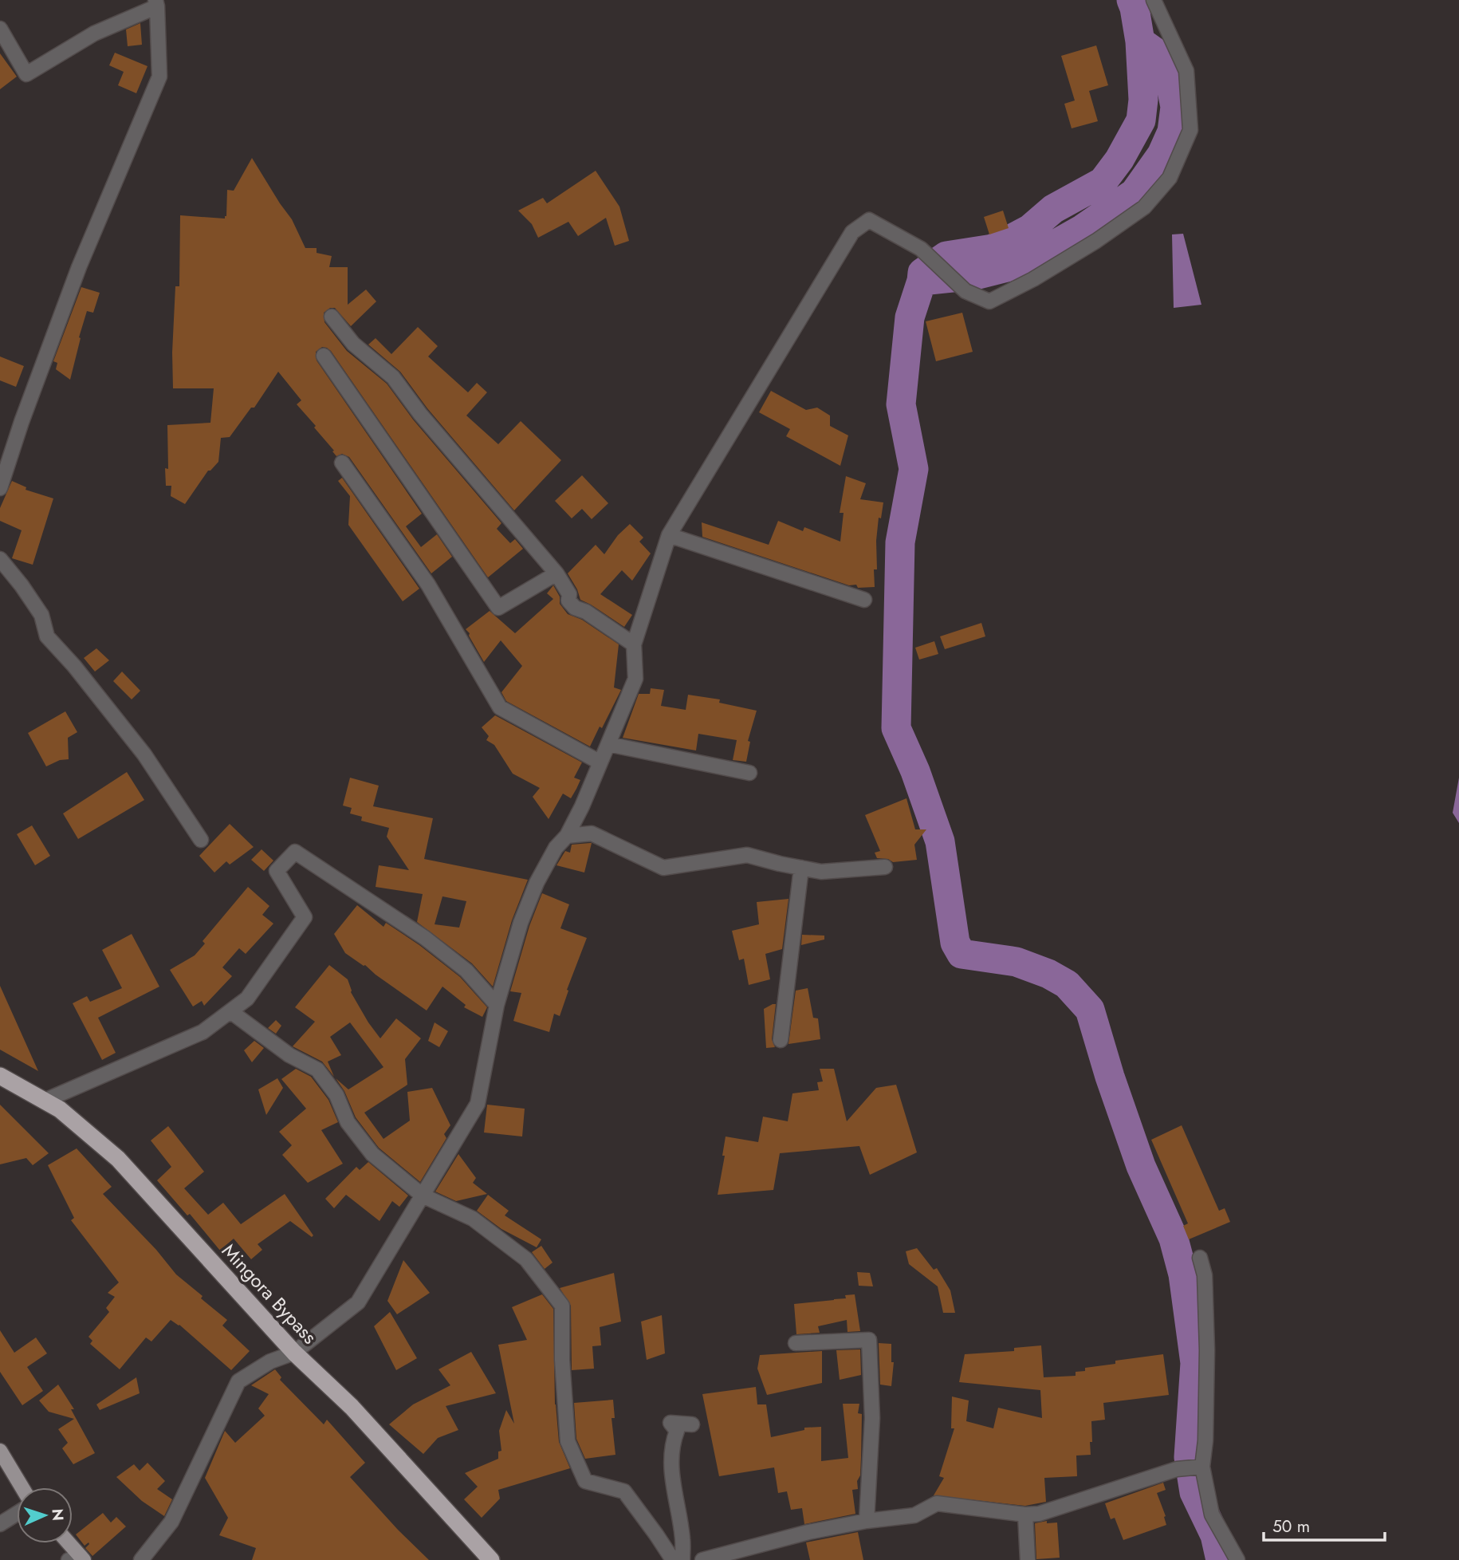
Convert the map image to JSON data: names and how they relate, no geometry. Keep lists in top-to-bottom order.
{
  "streets": {
    "highway": ["Mingora Bypass"]
  },
  "scale_bar": "50 m",
  "north": "right"
}
